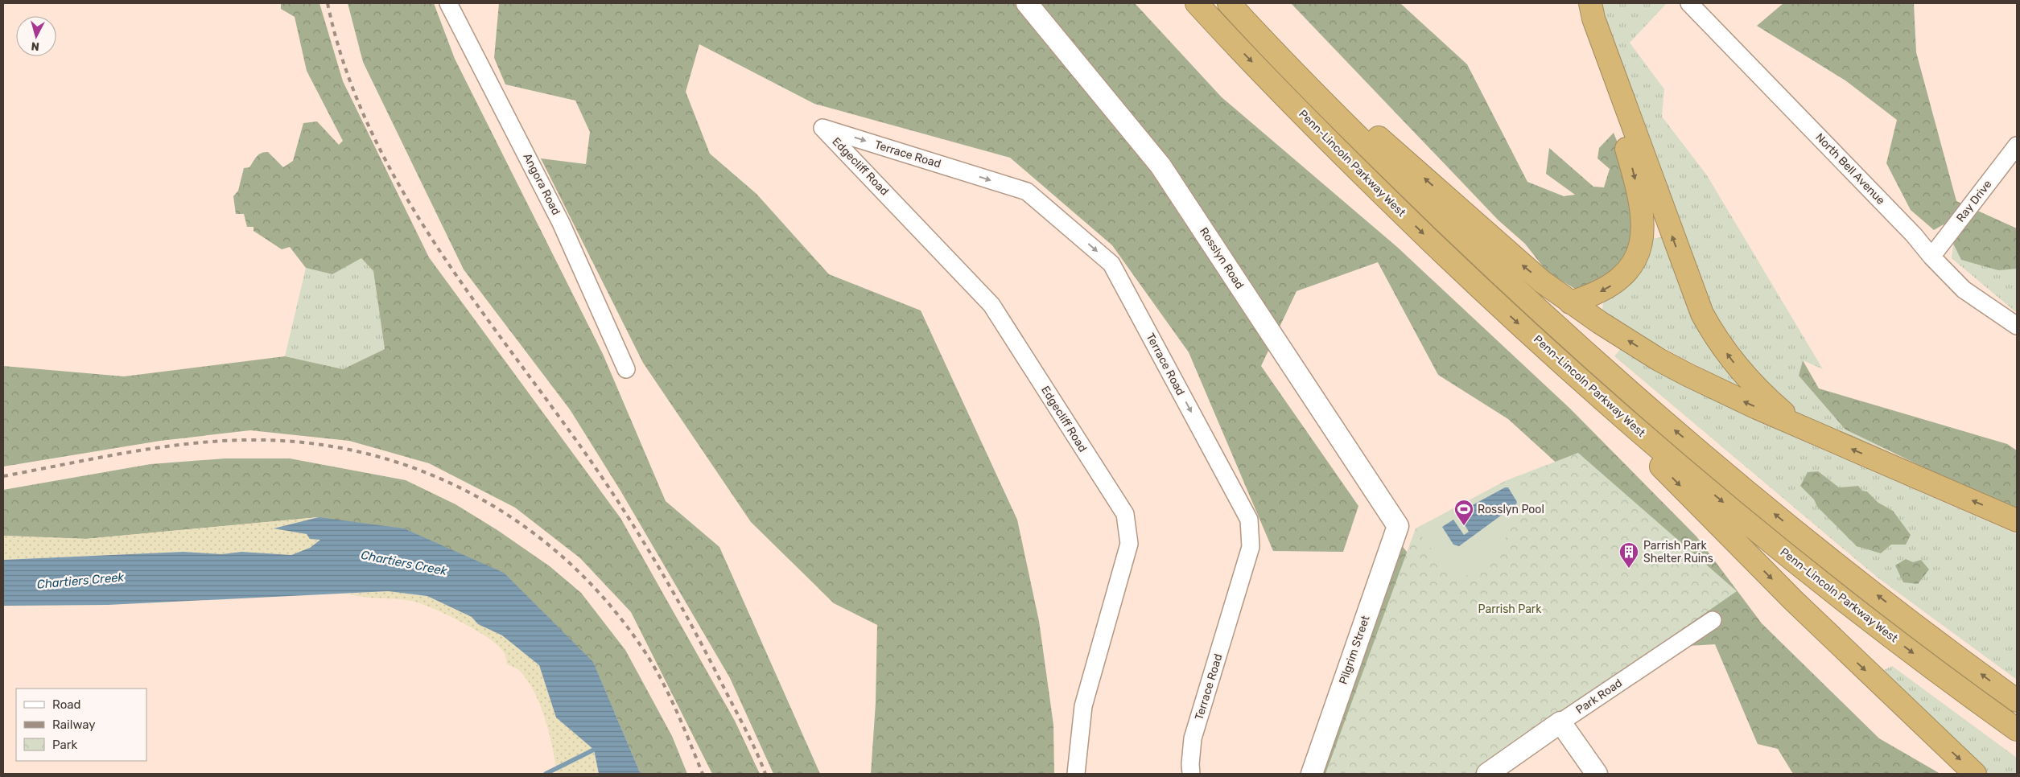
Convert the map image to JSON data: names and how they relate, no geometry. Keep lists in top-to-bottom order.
{
  "streets": {
    "highway": ["Penn-Lincoln Parkway West"],
    "street": [
      "Terrace Road",
      "Edgecliff Road",
      "North Bell Avenue",
      "Angora Road",
      "Ray Drive",
      "Rosslyn Road",
      "Pilgrim Street",
      "Park Road"
    ]
  },
  "crossings": [
    ["Terrace Road", "Edgecliff Road"],
    ["North Bell Avenue", "Ray Drive"],
    ["Rosslyn Road", "Pilgrim Street"]
  ],
  "one_way": ["Terrace Road"],
  "water": ["Chartiers Creek"],
  "parks": ["Parrish Park"],
  "places": {
    "sports": ["Rosslyn Pool"],
    "building": ["Parrish Park Shelter Ruins"]
  },
  "legend": ["Road", "Railway", "Park"],
  "north": "bottom"
}
